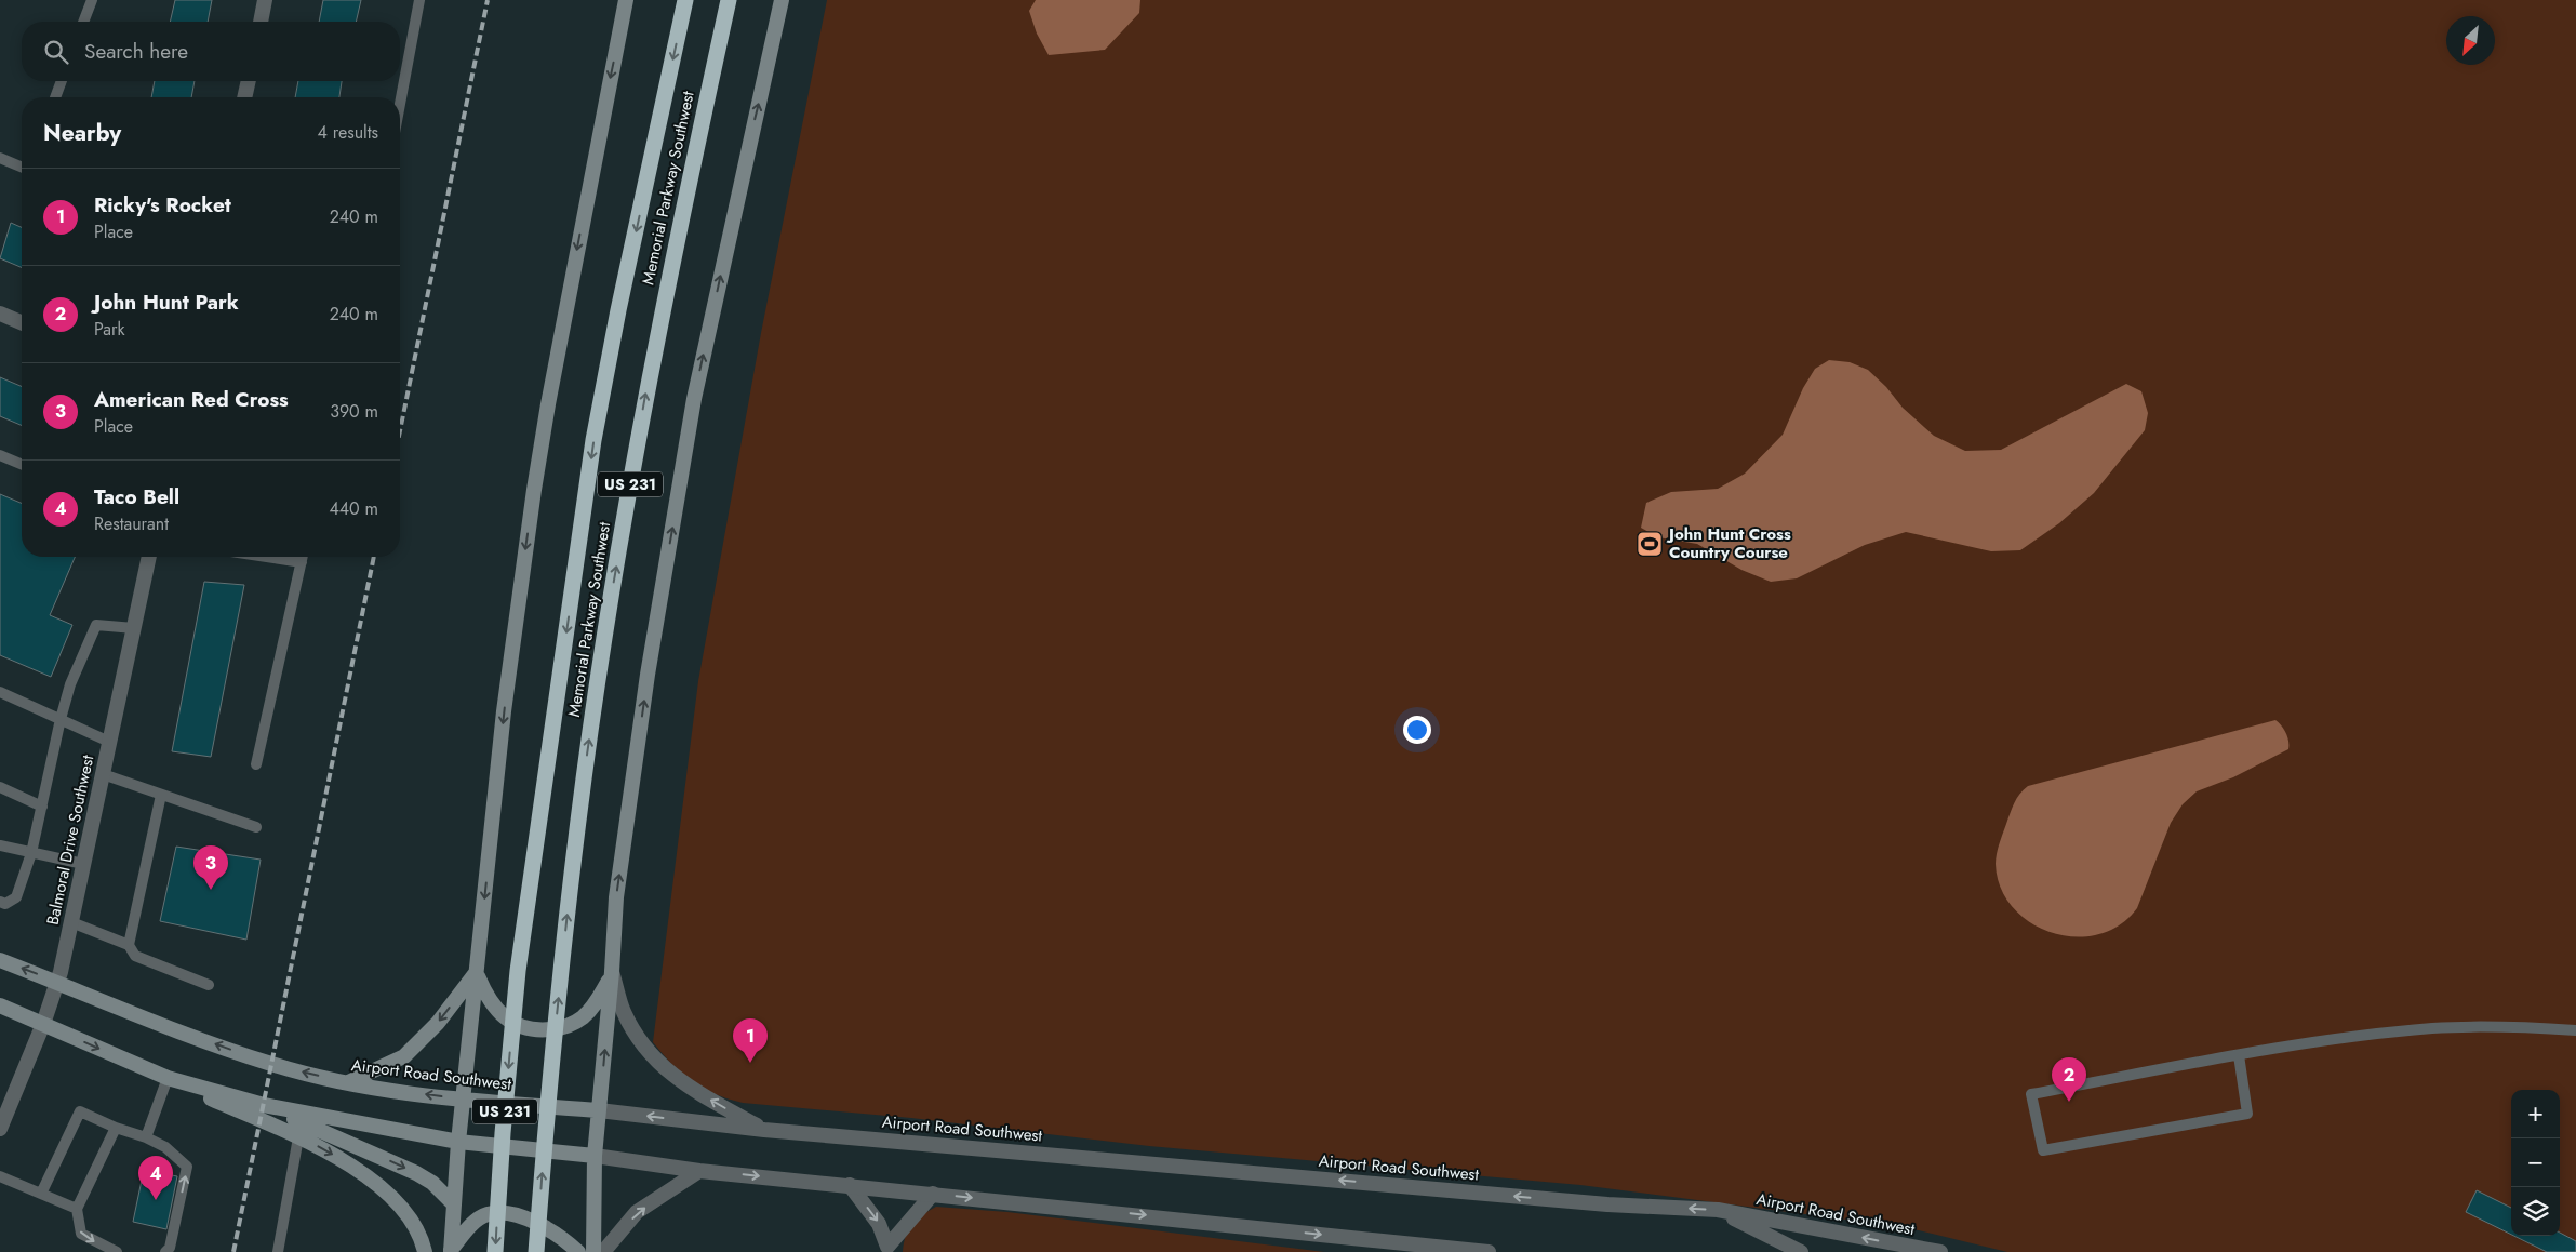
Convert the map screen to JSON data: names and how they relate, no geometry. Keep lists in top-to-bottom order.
{
  "streets": {
    "highway": ["Memorial Parkway Southwest", "US 231"],
    "main road": ["Airport Road Southwest"],
    "street": ["Balmoral Drive Southwest"]
  },
  "crossings": [
    ["Balmoral Drive Southwest", "Airport Road Southwest"]
  ],
  "places": {
    "sports": ["John Hunt Cross Country Course"]
  },
  "north": "bottom left",
  "page": {
    "search": "Search here",
    "heading": ["Nearby", "4 results"],
    "list": [
      {
        "mark": "1",
        "name": "Ricky's Rocket",
        "note": "Place",
        "value": "240 m"
      },
      {
        "mark": "2",
        "name": "John Hunt Park",
        "note": "Park",
        "value": "240 m"
      },
      {
        "mark": "3",
        "name": "American Red Cross",
        "note": "Place",
        "value": "390 m"
      },
      {
        "mark": "4",
        "name": "Taco Bell",
        "note": "Restaurant",
        "value": "440 m"
      }
    ],
    "pins": [
      "3",
      "1",
      "2",
      "4"
    ],
    "map_buttons": ["+", "−"]
  }
}
